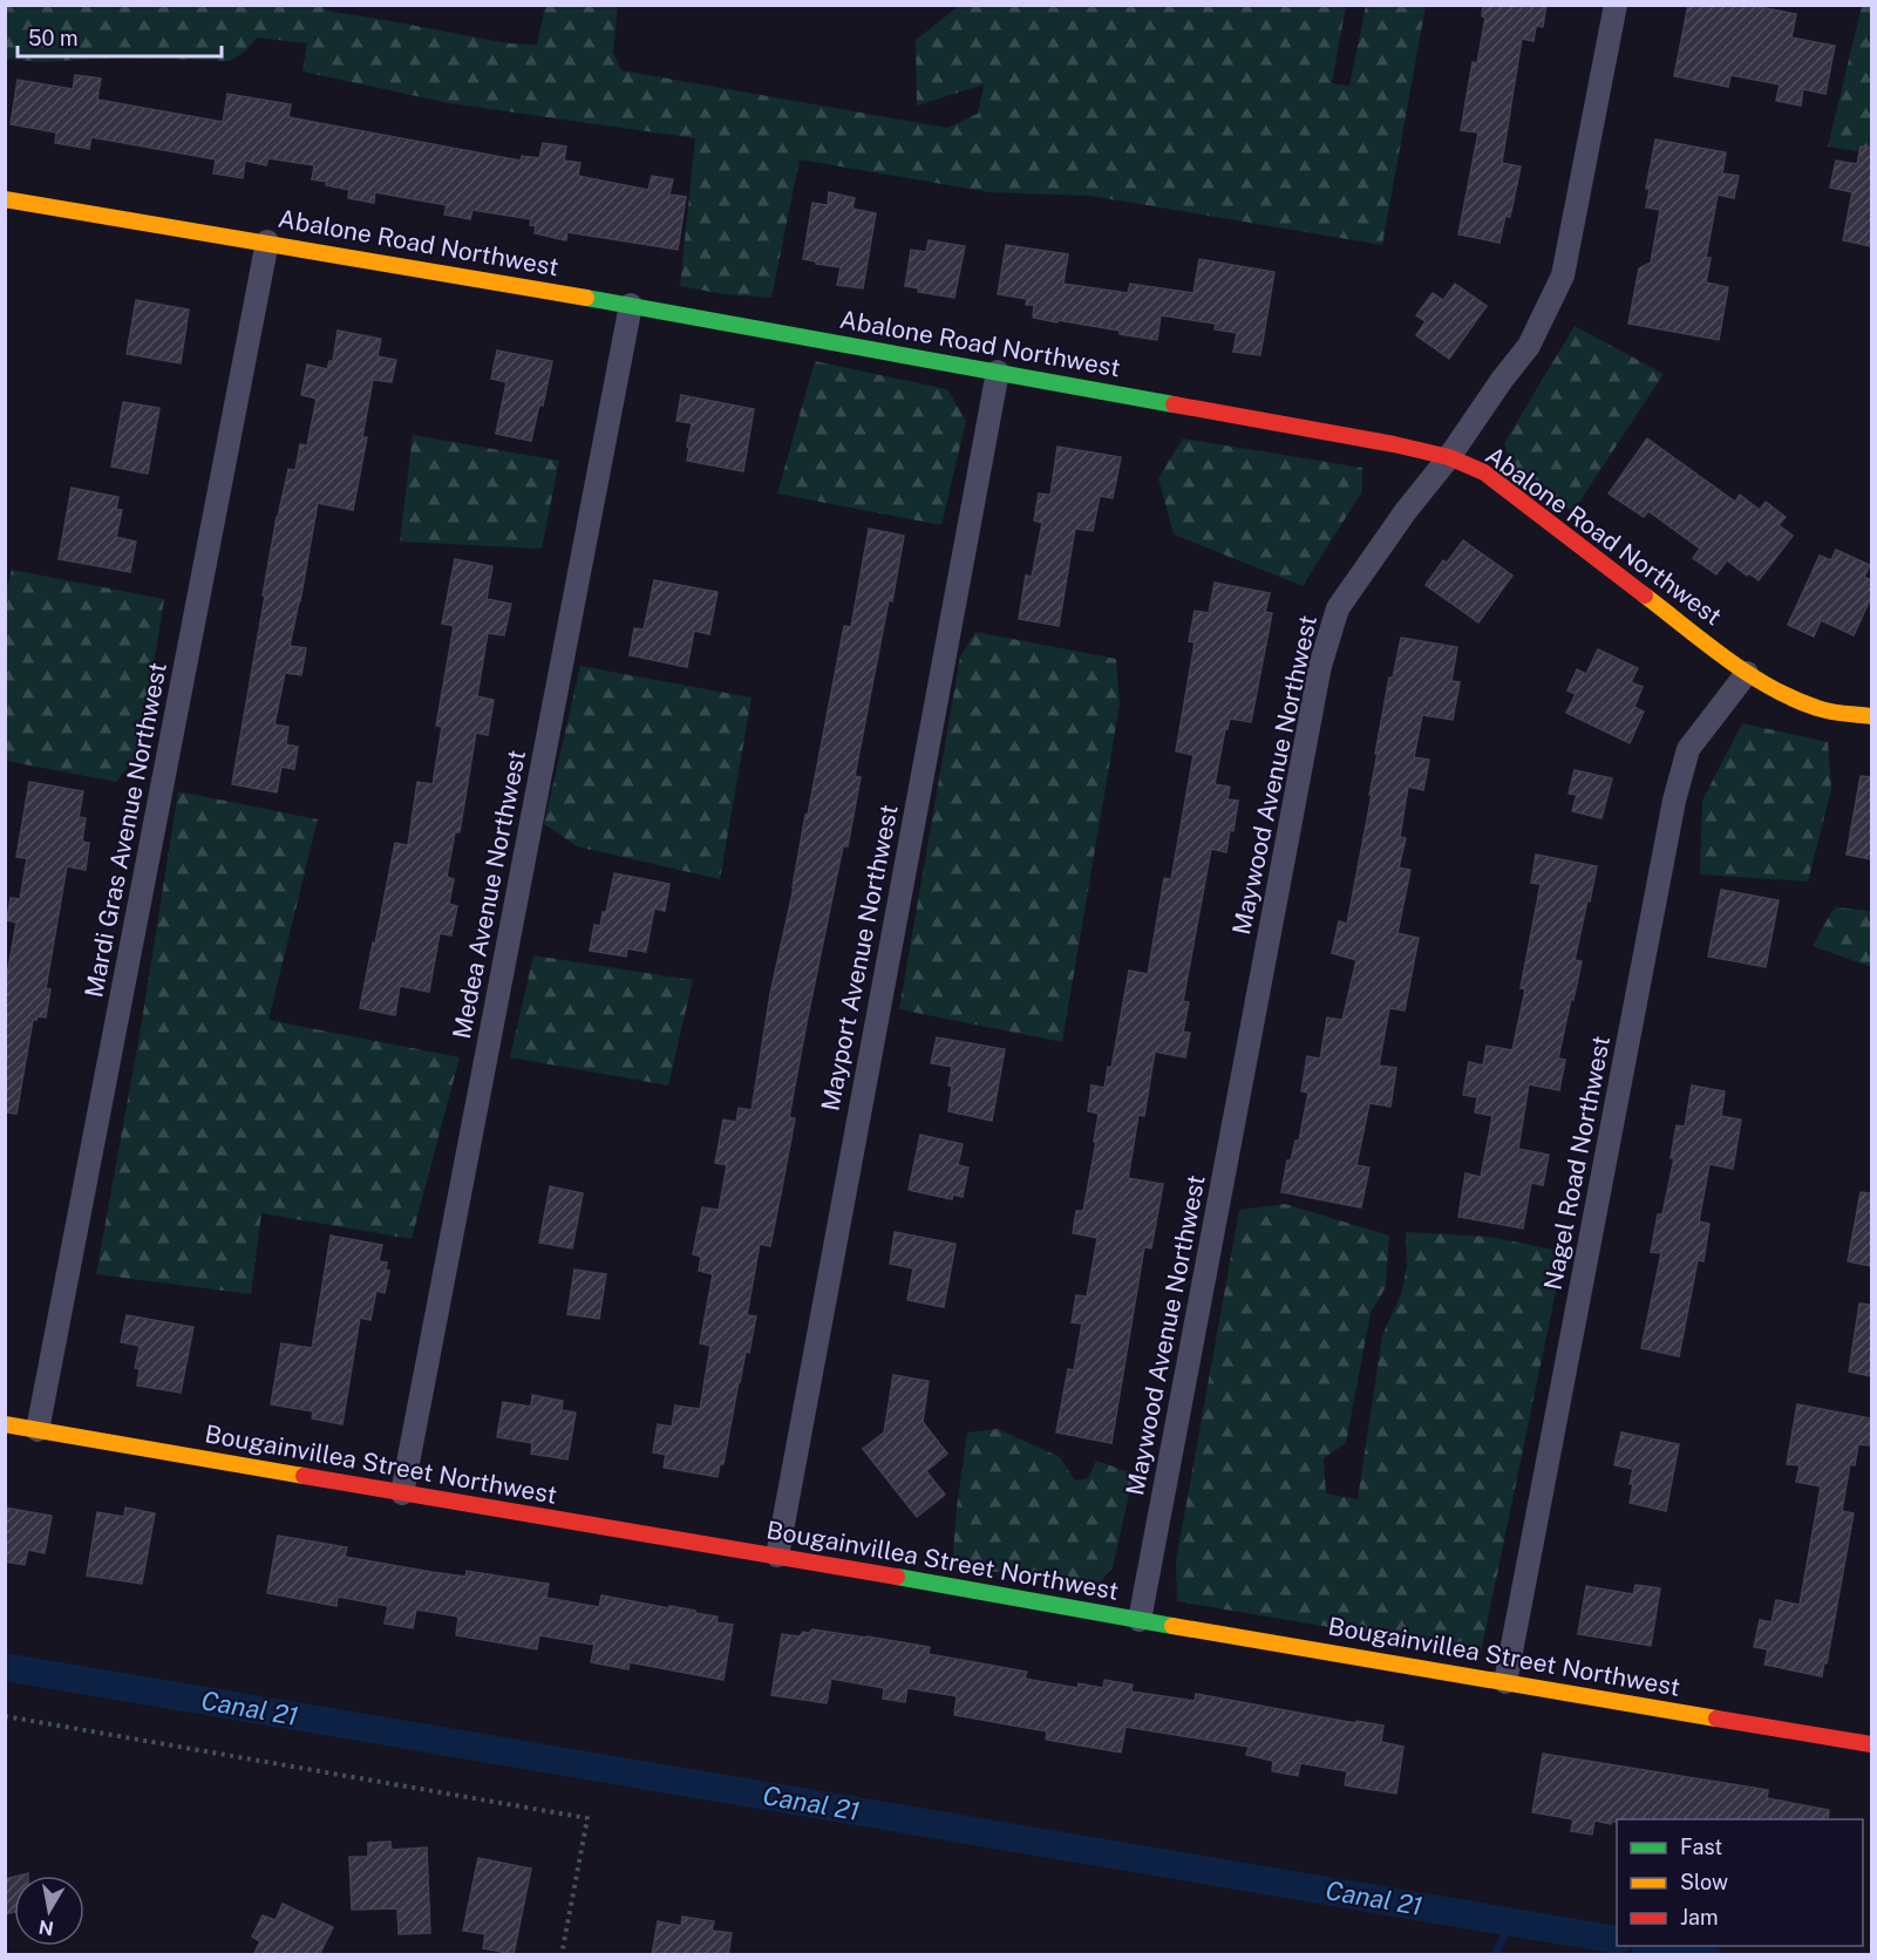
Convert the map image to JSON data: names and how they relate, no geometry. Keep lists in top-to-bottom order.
{
  "streets": {
    "street": [
      "Abalone Road Northwest",
      "Maywood Avenue Northwest",
      "Mardi Gras Avenue Northwest",
      "Medea Avenue Northwest",
      "Mayport Avenue Northwest",
      "Nagel Road Northwest",
      "Bougainvillea Street Northwest"
    ]
  },
  "crossings": [
    ["Abalone Road Northwest", "Maywood Avenue Northwest"],
    ["Abalone Road Northwest", "Mardi Gras Avenue Northwest"],
    ["Abalone Road Northwest", "Medea Avenue Northwest"],
    ["Abalone Road Northwest", "Mayport Avenue Northwest"],
    ["Abalone Road Northwest", "Nagel Road Northwest"],
    ["Maywood Avenue Northwest", "Bougainvillea Street Northwest"],
    ["Mardi Gras Avenue Northwest", "Bougainvillea Street Northwest"],
    ["Medea Avenue Northwest", "Bougainvillea Street Northwest"],
    ["Mayport Avenue Northwest", "Bougainvillea Street Northwest"],
    ["Nagel Road Northwest", "Bougainvillea Street Northwest"]
  ],
  "water": ["Canal 21"],
  "legend": ["Fast", "Slow", "Jam"],
  "scale_bar": "50 m",
  "north": "bottom"
}
